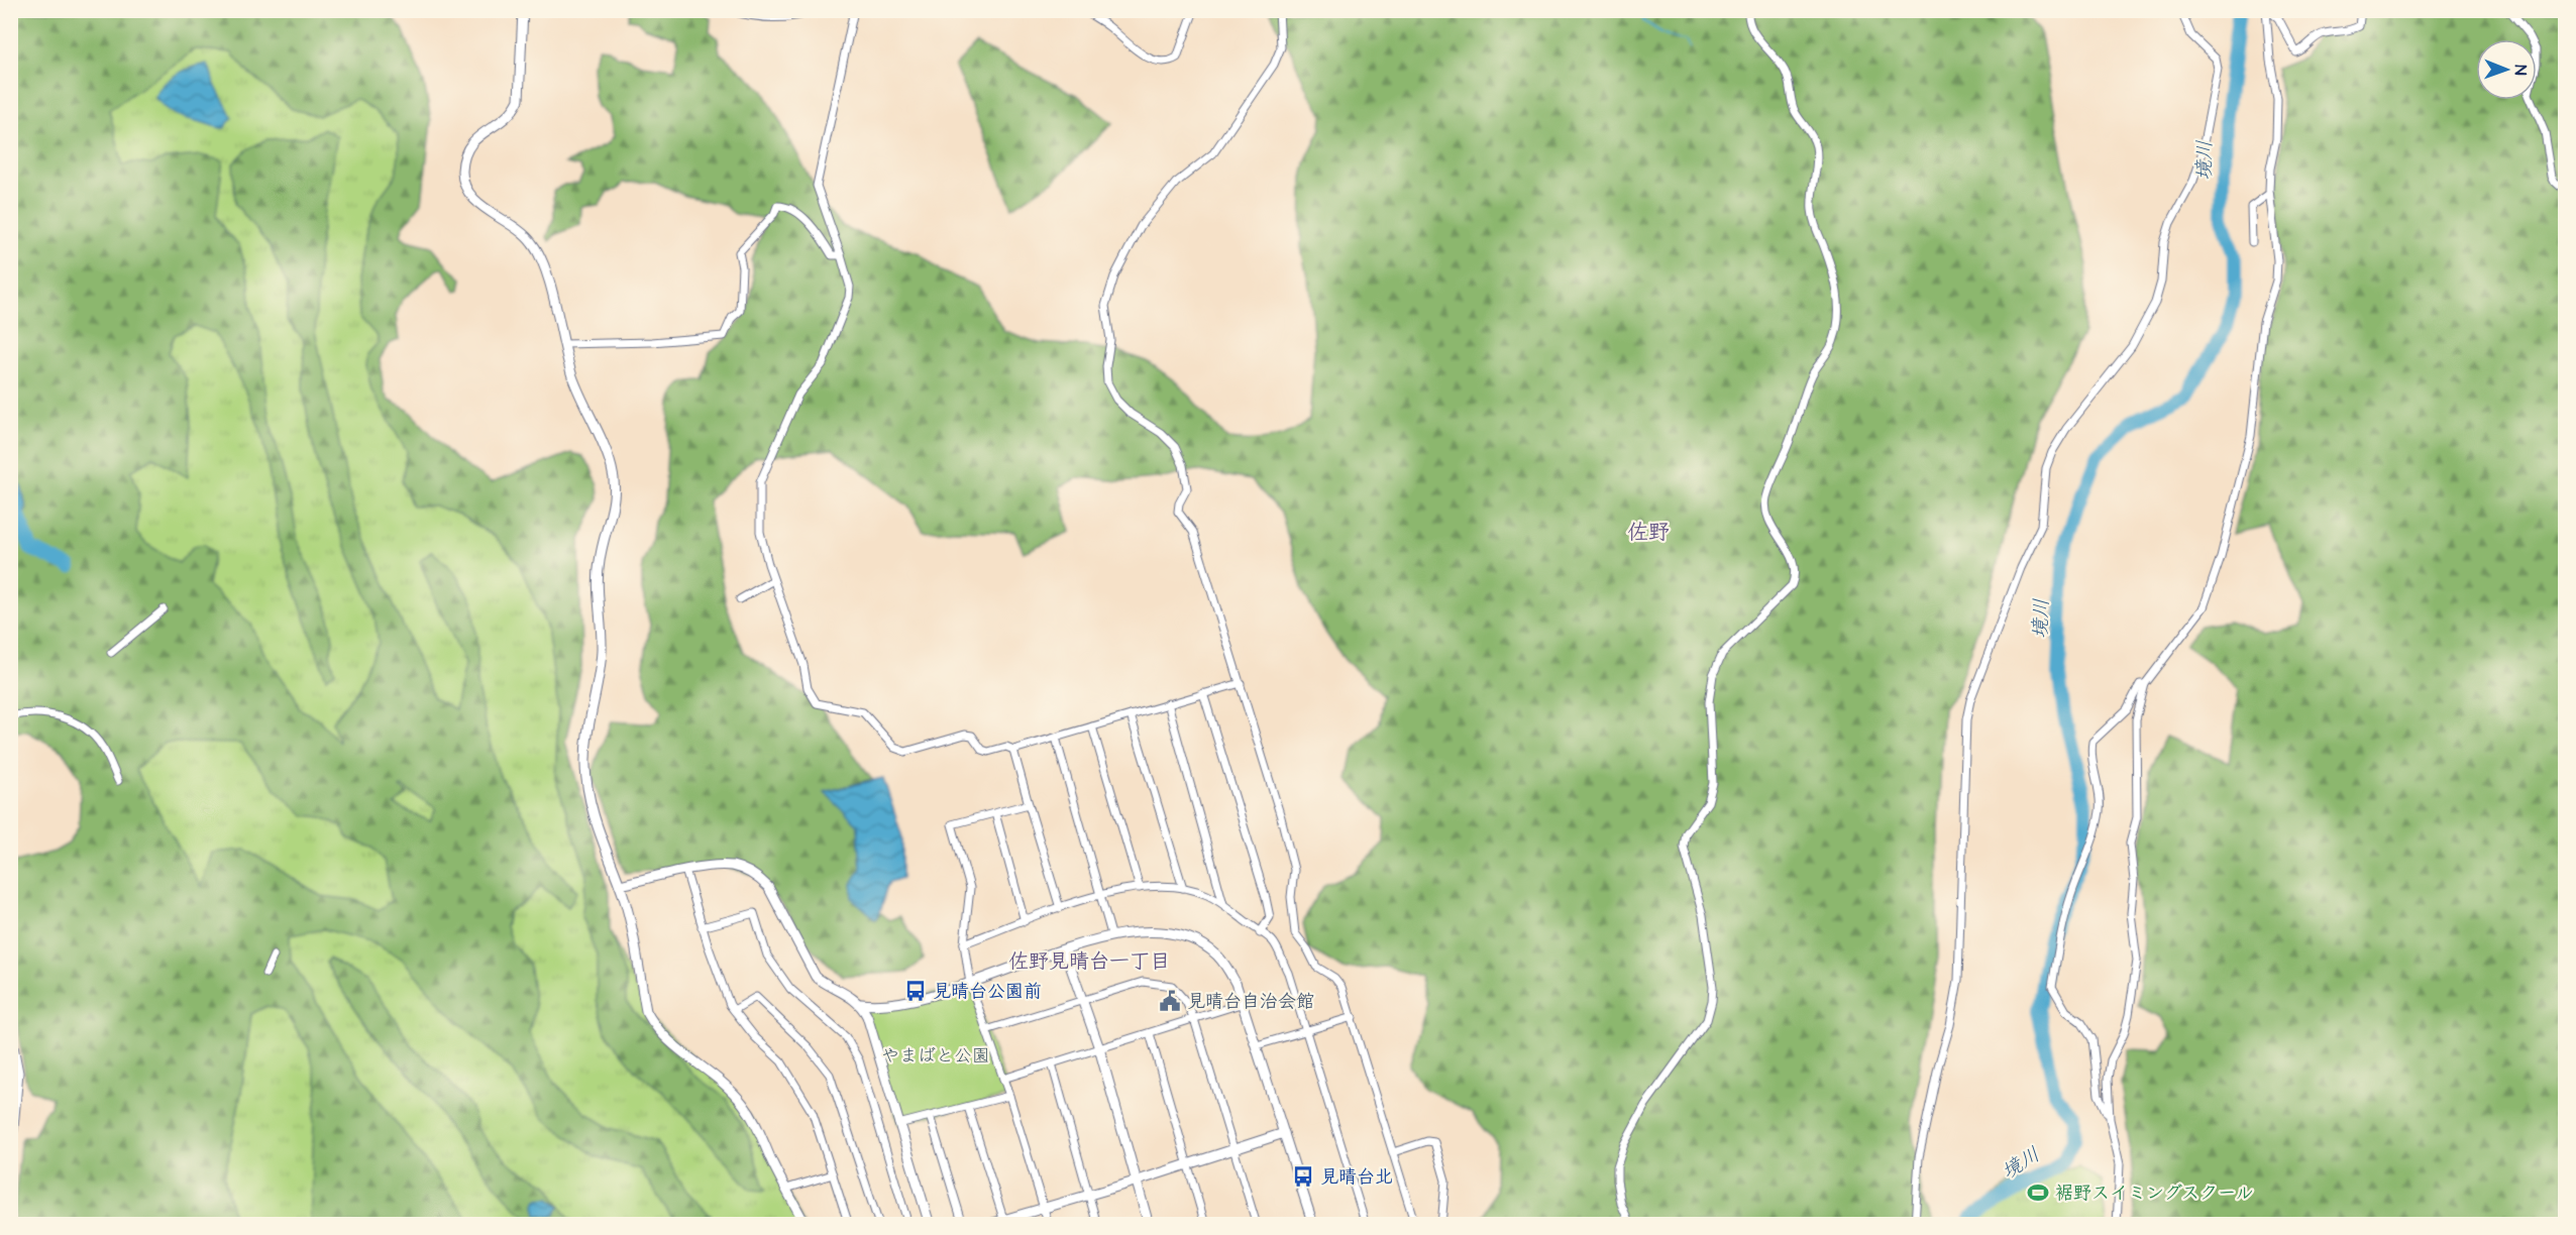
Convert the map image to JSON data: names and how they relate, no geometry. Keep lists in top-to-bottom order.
{
  "districts": ["佐野", "佐野見晴台一丁目"],
  "water": ["境川"],
  "parks": ["やまばと公園"],
  "places": {
    "bus stop": ["見晴台公園前", "見晴台北"],
    "public building": ["見晴台自治会館"],
    "sports": ["裾野スイミングスクール"]
  },
  "north": "right"
}
